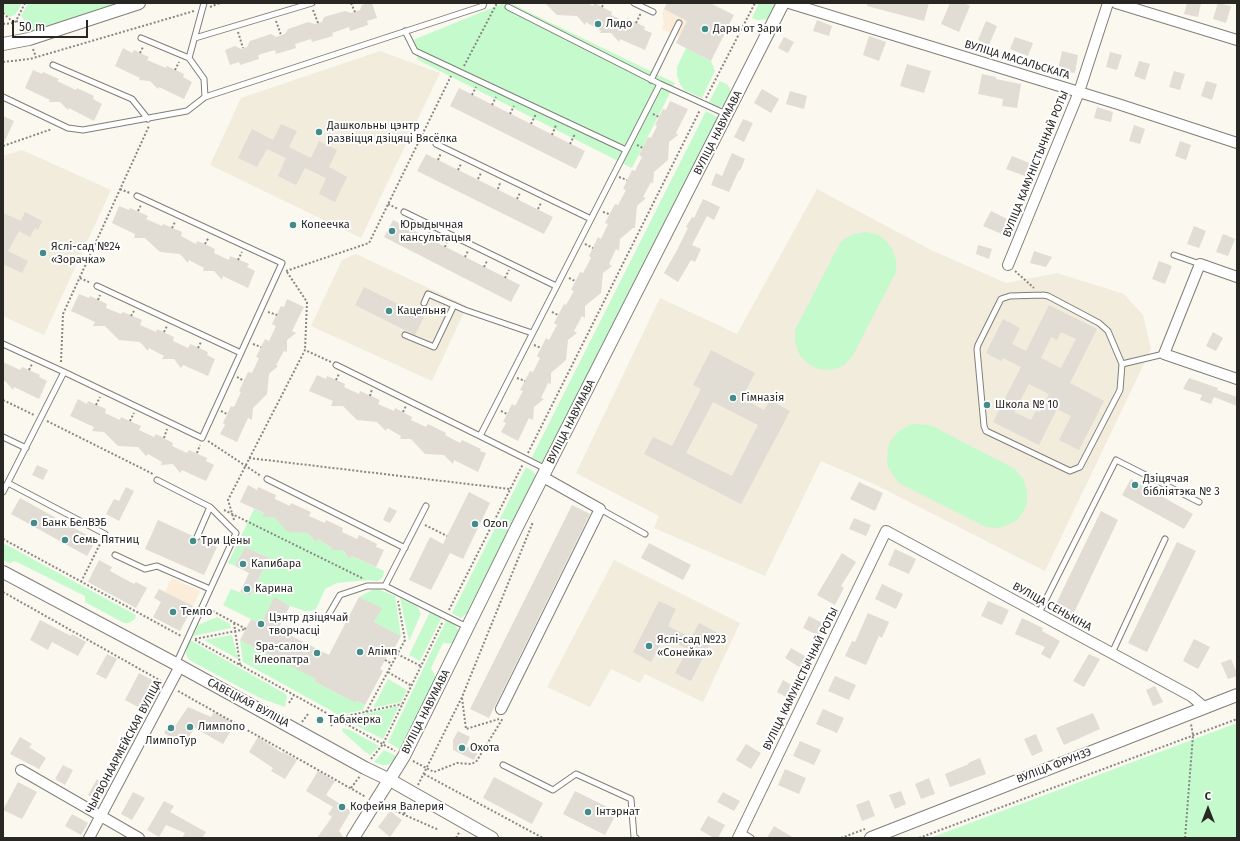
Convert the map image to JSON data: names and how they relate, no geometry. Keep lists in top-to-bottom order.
{
  "streets": {
    "street": [
      "ВУЛІЦА МАСАЛЬСКАГА",
      "ВУЛІЦА НАВУМАВА",
      "ВУЛІЦА КАМУНІСТЫЧНАЙ РОТЫ",
      "ВУЛІЦА СЕНЬКІНА",
      "САВЕЦКАЯ ВУЛІЦА",
      "ЧЫРВОНААРМЕЙСКАЯ ВУЛІЦА",
      "ВУЛІЦА ФРУНЗЭ"
    ]
  },
  "crossings": [
    ["ВУЛІЦА МАСАЛЬСКАГА", "ВУЛІЦА КАМУНІСТЫЧНАЙ РОТЫ"],
    ["ВУЛІЦА НАВУМАВА", "САВЕЦКАЯ ВУЛІЦА"],
    ["ВУЛІЦА КАМУНІСТЫЧНАЙ РОТЫ", "ВУЛІЦА СЕНЬКІНА"],
    ["ВУЛІЦА СЕНЬКІНА", "ВУЛІЦА ФРУНЗЭ"],
    ["САВЕЦКАЯ ВУЛІЦА", "ЧЫРВОНААРМЕЙСКАЯ ВУЛІЦА"]
  ],
  "places": [
    "Лидо",
    "Дары от Зари",
    "Дашкольны цэнтр развіцця дзіцяці Вясёлка",
    "Копеечка",
    "Юрыдычная кансультацыя",
    "Яслі-сад №24 «Зорачка»",
    "Кацельня",
    "Гімназія",
    "Школа № 10",
    "Дзіцячая бібліятэка № 3",
    "Банк БелВЭБ",
    "Ozon",
    "Семь Пятниц",
    "Три Цены",
    "Капибара",
    "Карина",
    "Темпо",
    "Цэнтр дзіцячай творчасці",
    "Яслі-сад №23 «Сонейка»",
    "Алімп",
    "Spa-салон Клеопатра",
    "Табакерка",
    "Лимпопо",
    "ЛимпоТур",
    "Охота",
    "Кофейня Валерия",
    "Інтэрнат"
  ],
  "scale_bar": "50 m",
  "north": "top"
}
